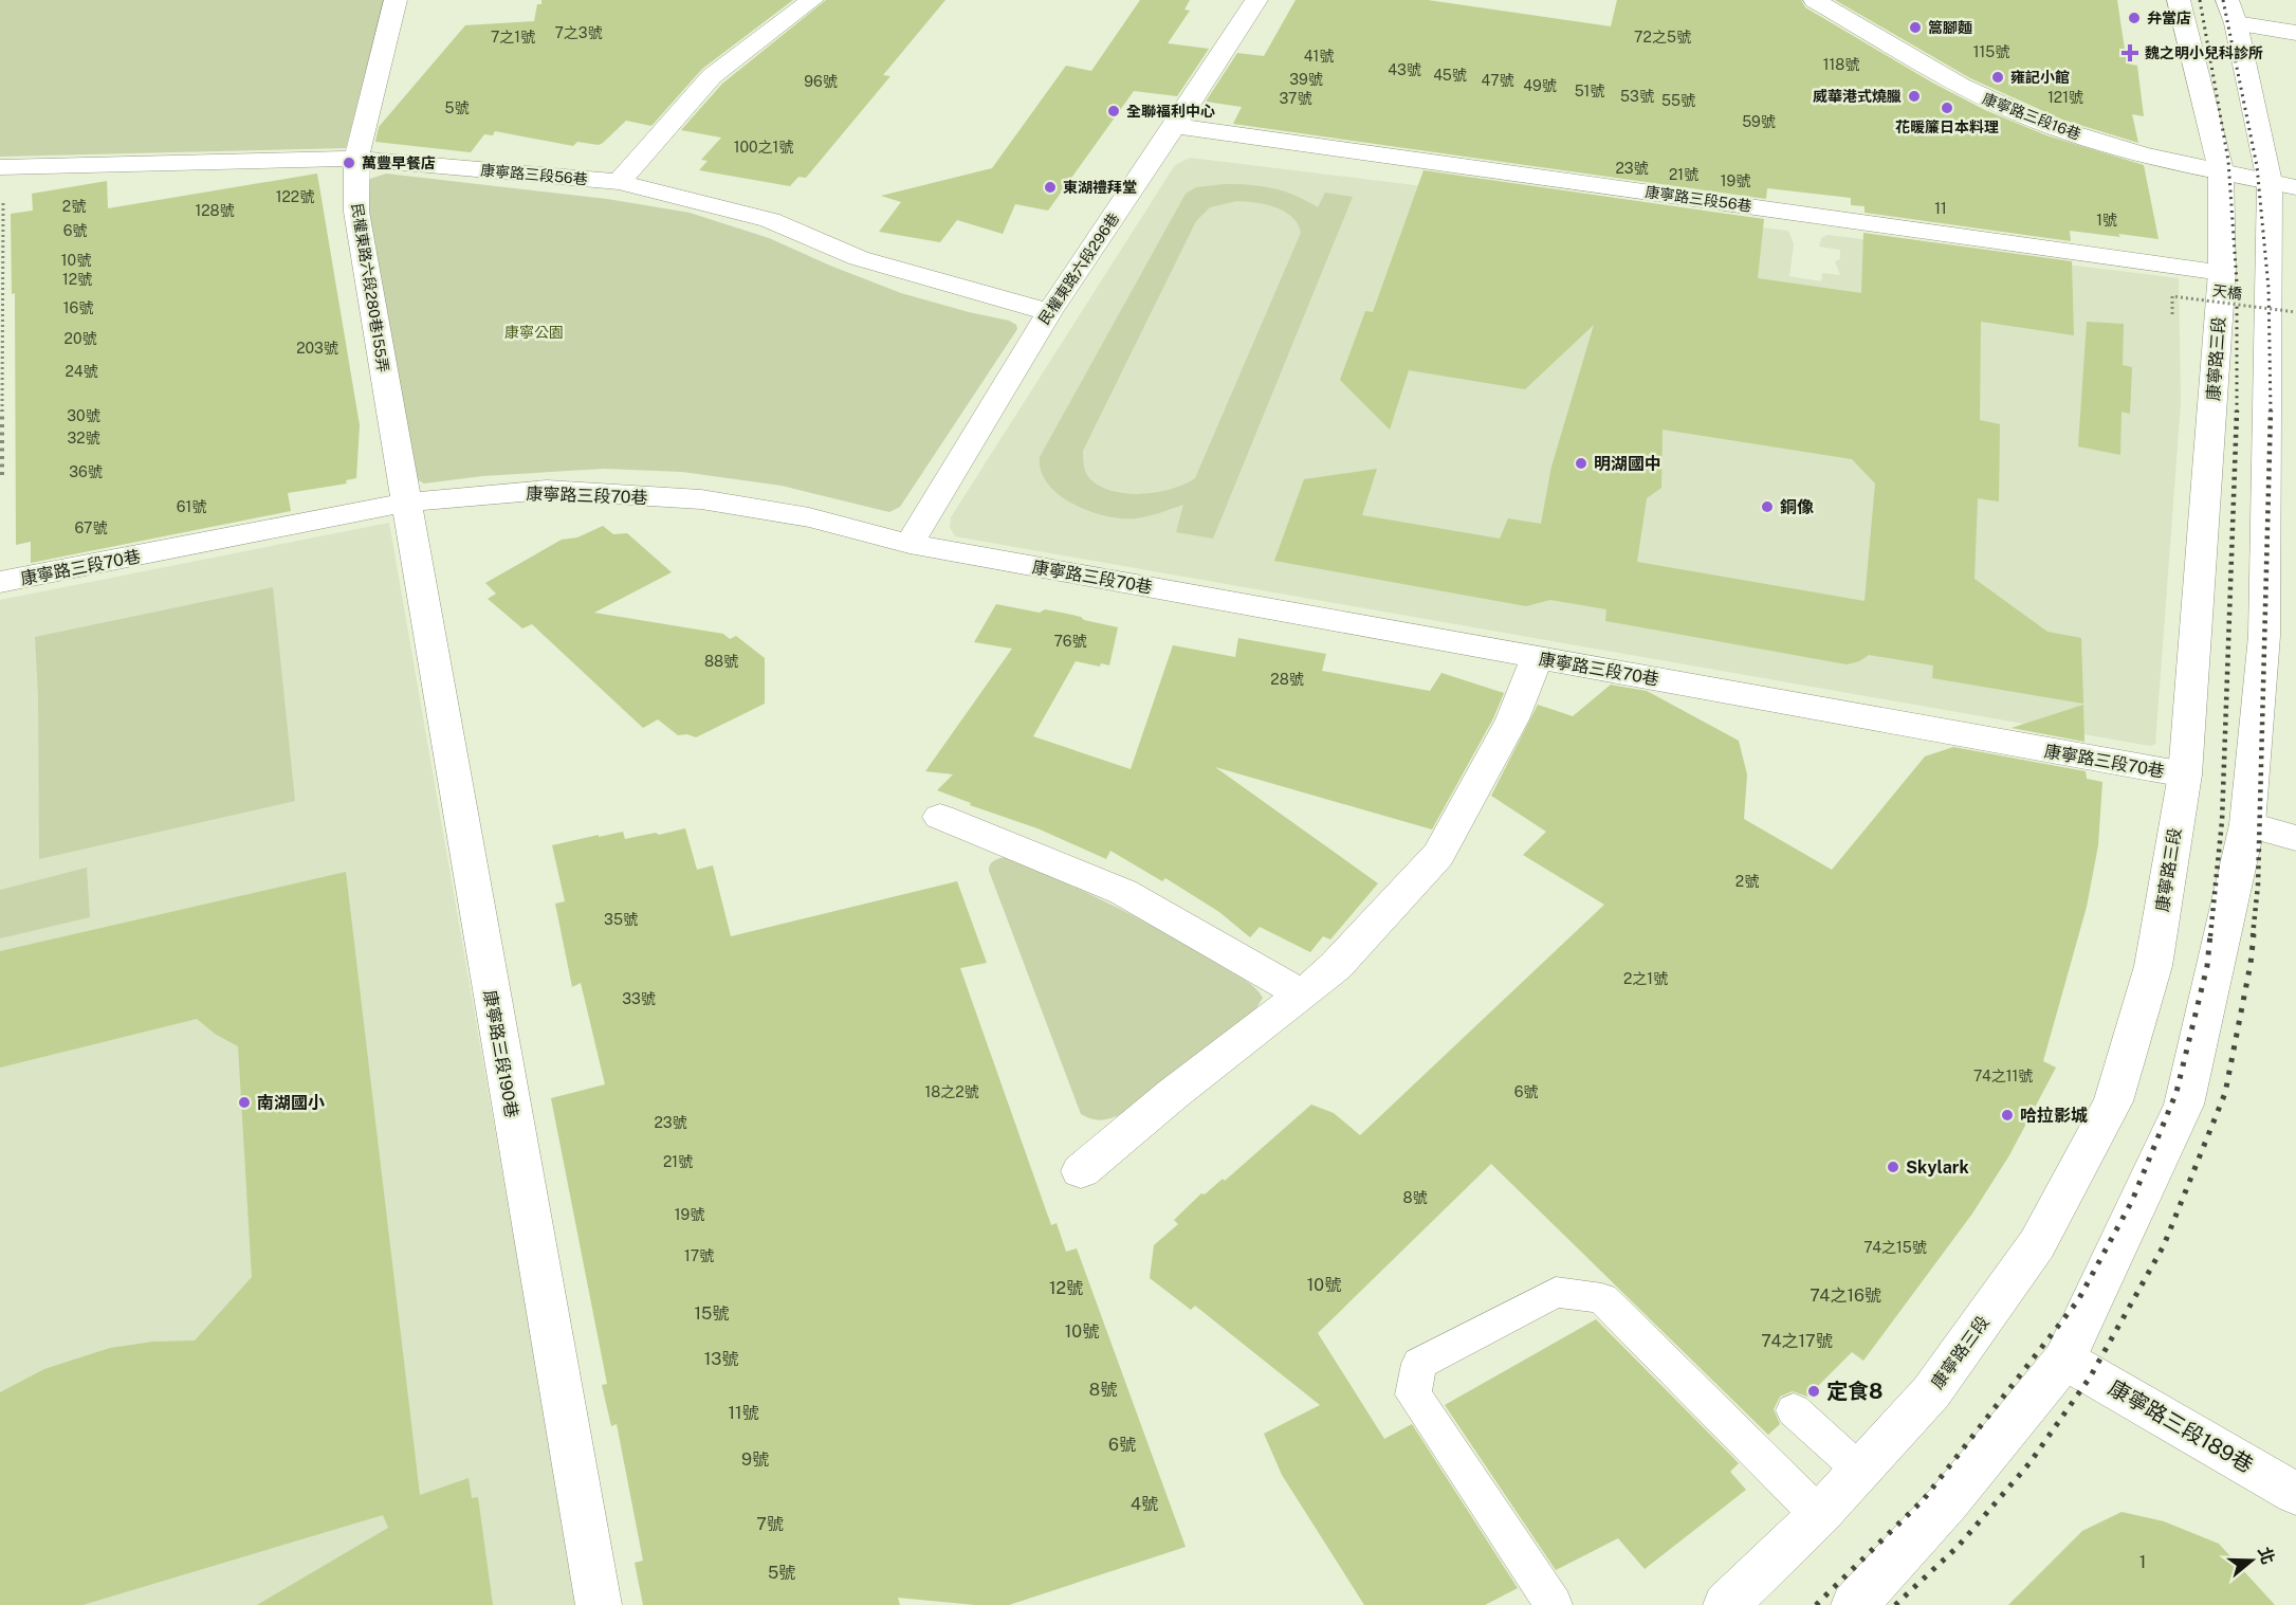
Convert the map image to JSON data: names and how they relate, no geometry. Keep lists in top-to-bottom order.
{
  "streets": {
    "street": [
      "康寧路三段16巷",
      "康寧路三段56巷",
      "民權東路六段296巷",
      "民權東路六段280巷155弄",
      "康寧路三段",
      "康寧路三段70巷",
      "康寧路三段190巷",
      "康寧路三段189巷"
    ],
    "path": ["天橋"]
  },
  "crossings": [
    ["康寧路三段16巷", "康寧路三段"],
    ["康寧路三段56巷", "民權東路六段296巷"],
    ["康寧路三段56巷", "民權東路六段280巷155弄"],
    ["康寧路三段56巷", "康寧路三段"],
    ["民權東路六段296巷", "康寧路三段70巷"],
    ["民權東路六段280巷155弄", "康寧路三段70巷"],
    ["民權東路六段280巷155弄", "康寧路三段190巷"],
    ["康寧路三段", "康寧路三段70巷"],
    ["康寧路三段70巷", "康寧路三段190巷"]
  ],
  "parks": ["康寧公園"],
  "places": {
    "other": [
      "弁當店",
      "篙腳麵",
      "雍記小館",
      "威華港式燒臘",
      "花暖簾日本料理",
      "全聯福利中心",
      "萬豐早餐店",
      "東湖禮拜堂",
      "明湖國中",
      "銅像",
      "南湖國小",
      "哈拉影城",
      "Skylark",
      "定食8"
    ],
    "health": ["魏之明小兒科診所"]
  },
  "house_numbers": [
    "7之3號",
    "7之1號",
    "72之5號",
    "115號",
    "41號",
    "118號",
    "43號",
    "45號",
    "39號",
    "47號",
    "96號",
    "49號",
    "51號",
    "53號",
    "121號",
    "37號",
    "55號",
    "5號",
    "59號",
    "100之1號",
    "23號",
    "21號",
    "19號",
    "122號",
    "2號",
    "11",
    "128號",
    "1號",
    "6號",
    "10號",
    "12號",
    "16號",
    "20號",
    "203號",
    "24號",
    "30號",
    "32號",
    "36號",
    "61號",
    "67號",
    "76號",
    "88號",
    "28號",
    "2號",
    "35號",
    "2之1號",
    "33號",
    "74之11號",
    "18之2號",
    "6號",
    "23號",
    "21號",
    "8號",
    "19號",
    "74之15號",
    "17號",
    "10號",
    "12號",
    "74之16號",
    "15號",
    "10號",
    "74之17號",
    "13號",
    "8號",
    "11號",
    "6號",
    "9號",
    "4號",
    "7號",
    "1",
    "5號"
  ],
  "north": "right"
}
